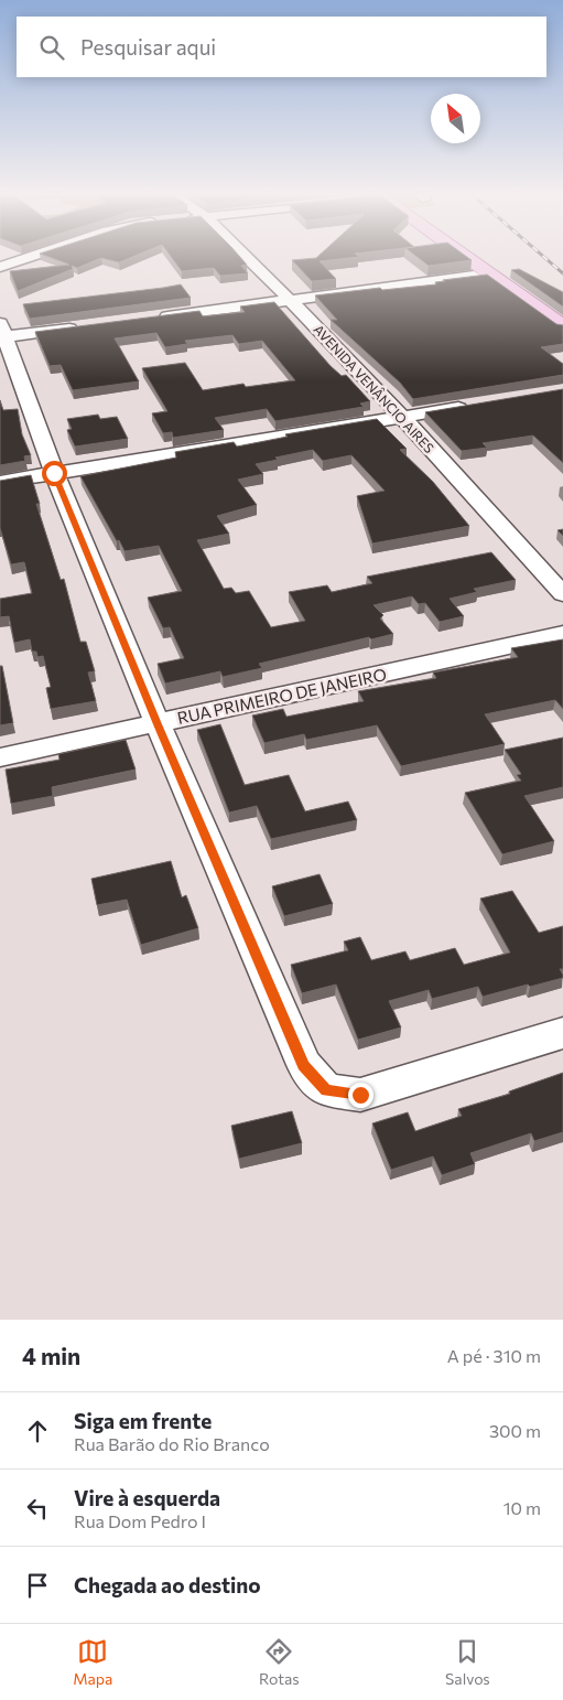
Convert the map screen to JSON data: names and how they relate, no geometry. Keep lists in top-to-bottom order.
{
  "streets": {
    "street": ["AVENIDA VENÂNCIO AIRES", "RUA PRIMEIRO DE JANEIRO"]
  },
  "north": "top left",
  "page": {
    "search": "Pesquisar aqui",
    "heading": ["4 min", "A pé · 310 m"],
    "list": [
      ["Siga em frente", "Rua Barão do Rio Branco", "300 m"],
      ["Vire à esquerda", "Rua Dom Pedro I", "10 m"],
      "Chegada ao destino"
    ],
    "nav": ["Mapa", "Rotas", "Salvos"]
  }
}
